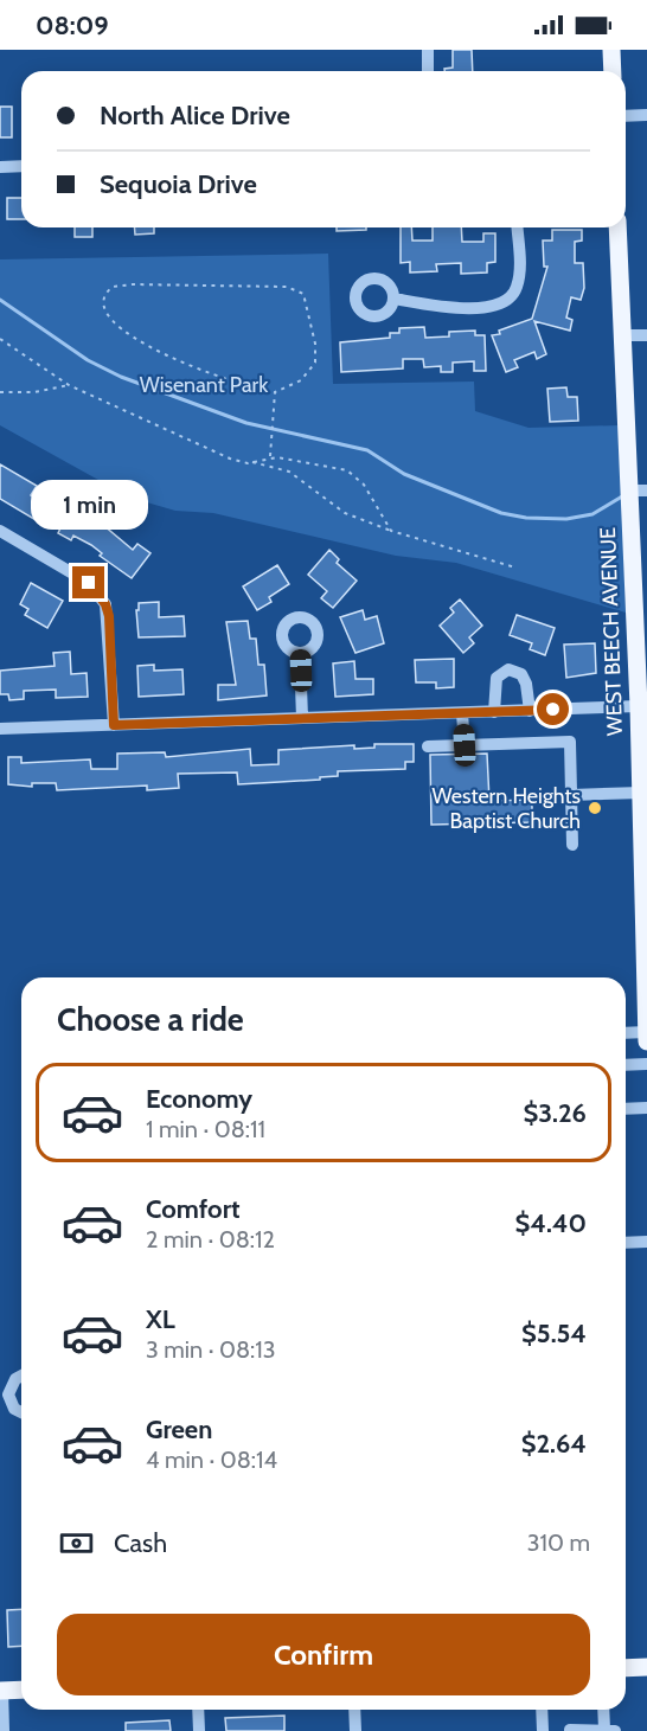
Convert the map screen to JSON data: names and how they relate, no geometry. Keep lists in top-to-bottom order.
{
  "streets": {
    "main road": ["WEST BEECH AVENUE"]
  },
  "parks": ["Wisenant Park"],
  "places": ["Western Heights Baptist Church"],
  "page": {
    "status": "08:09",
    "banner": ["North Alice Drive", "Sequoia Drive"],
    "bubble": "1 min",
    "heading": "Choose a ride",
    "list": [
      {
        "name": "Economy",
        "note": "1 min · 08:11",
        "value": "$3.26"
      },
      {
        "name": "Comfort",
        "note": "2 min · 08:12",
        "value": "$4.40"
      },
      {
        "name": "XL",
        "note": "3 min · 08:13",
        "value": "$5.54"
      },
      {
        "name": "Green",
        "note": "4 min · 08:14",
        "value": "$2.64"
      }
    ],
    "pay": ["Cash", "310 m"],
    "buttons": "Confirm"
  }
}
